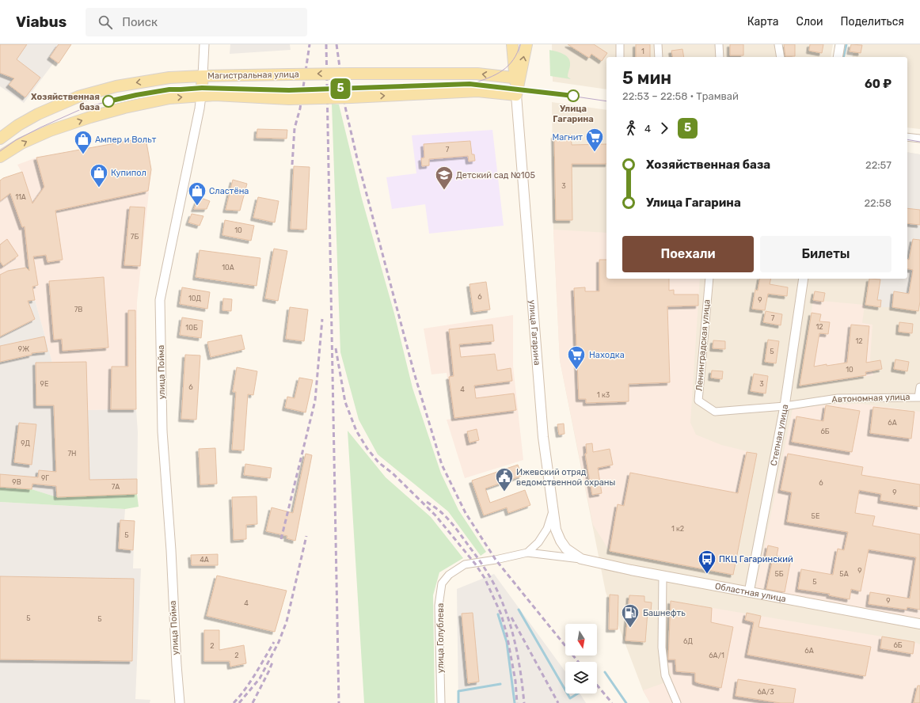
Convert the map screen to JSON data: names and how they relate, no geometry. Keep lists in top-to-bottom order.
{
  "streets": {
    "main road": [
      "Магистральная улица",
      "улица Гагарина",
      "улица Пойма",
      "Областная улица"
    ],
    "street": [
      "Ленинградская улица",
      "Автономная улица",
      "Степная улица",
      "улица Голублева"
    ]
  },
  "crossings": [
    ["Магистральная улица", "улица Гагарина"],
    ["Магистральная улица", "улица Пойма"],
    ["улица Гагарина", "Областная улица"],
    ["Ленинградская улица", "Автономная улица"],
    ["Ленинградская улица", "Степная улица"],
    ["Автономная улица", "Степная улица"],
    ["Степная улица", "Областная улица"]
  ],
  "places": {
    "other": ["Улица Гагарина", "Хозяйственная база"],
    "supermarket": ["Магнит", "Находка"],
    "shop": ["Ампер и Вольт", "Купипол", "Сластёна"],
    "school or university": ["Детский сад №105"],
    "public building": ["Ижевский отряд ведомственной охраны"],
    "bus stop": ["ПКЦ Гагаринский"],
    "fuel station": ["Башнефть"]
  },
  "lines": ["tram line 5"],
  "house_numbers": [
    "1",
    "7",
    "3",
    "11А",
    "10",
    "7Б",
    "10А",
    "6",
    "10Д",
    "9",
    "7В",
    "7",
    "12",
    "10Б",
    "12",
    "9Ж",
    "5",
    "10",
    "9Е",
    "3",
    "6",
    "4",
    "1 к3",
    "6А",
    "6Б",
    "9Д",
    "7Н",
    "9Г",
    "9В",
    "6",
    "7А",
    "9",
    "5Е",
    "1 к2",
    "5",
    "4А",
    "9",
    "5Б",
    "5А",
    "5",
    "9",
    "4",
    "5",
    "5",
    "6Д",
    "6Б",
    "2",
    "6А",
    "2",
    "6А/1",
    "6А/3"
  ],
  "north": "bottom",
  "page": {
    "header": "Viabus",
    "search": "Поиск",
    "nav": ["Карта", "Слои", "Поделиться"],
    "on_map": "5",
    "heading": ["5 мин", "22:53 – 22:58 · Трамвай", "60 ₽"],
    "legs": ["4", "5"],
    "list": [
      {
        "name": "Хозяйственная база",
        "value": "22:57"
      },
      {
        "name": "Улица Гагарина",
        "value": "22:58"
      }
    ],
    "buttons": ["Поехали", "Билеты"]
  }
}
